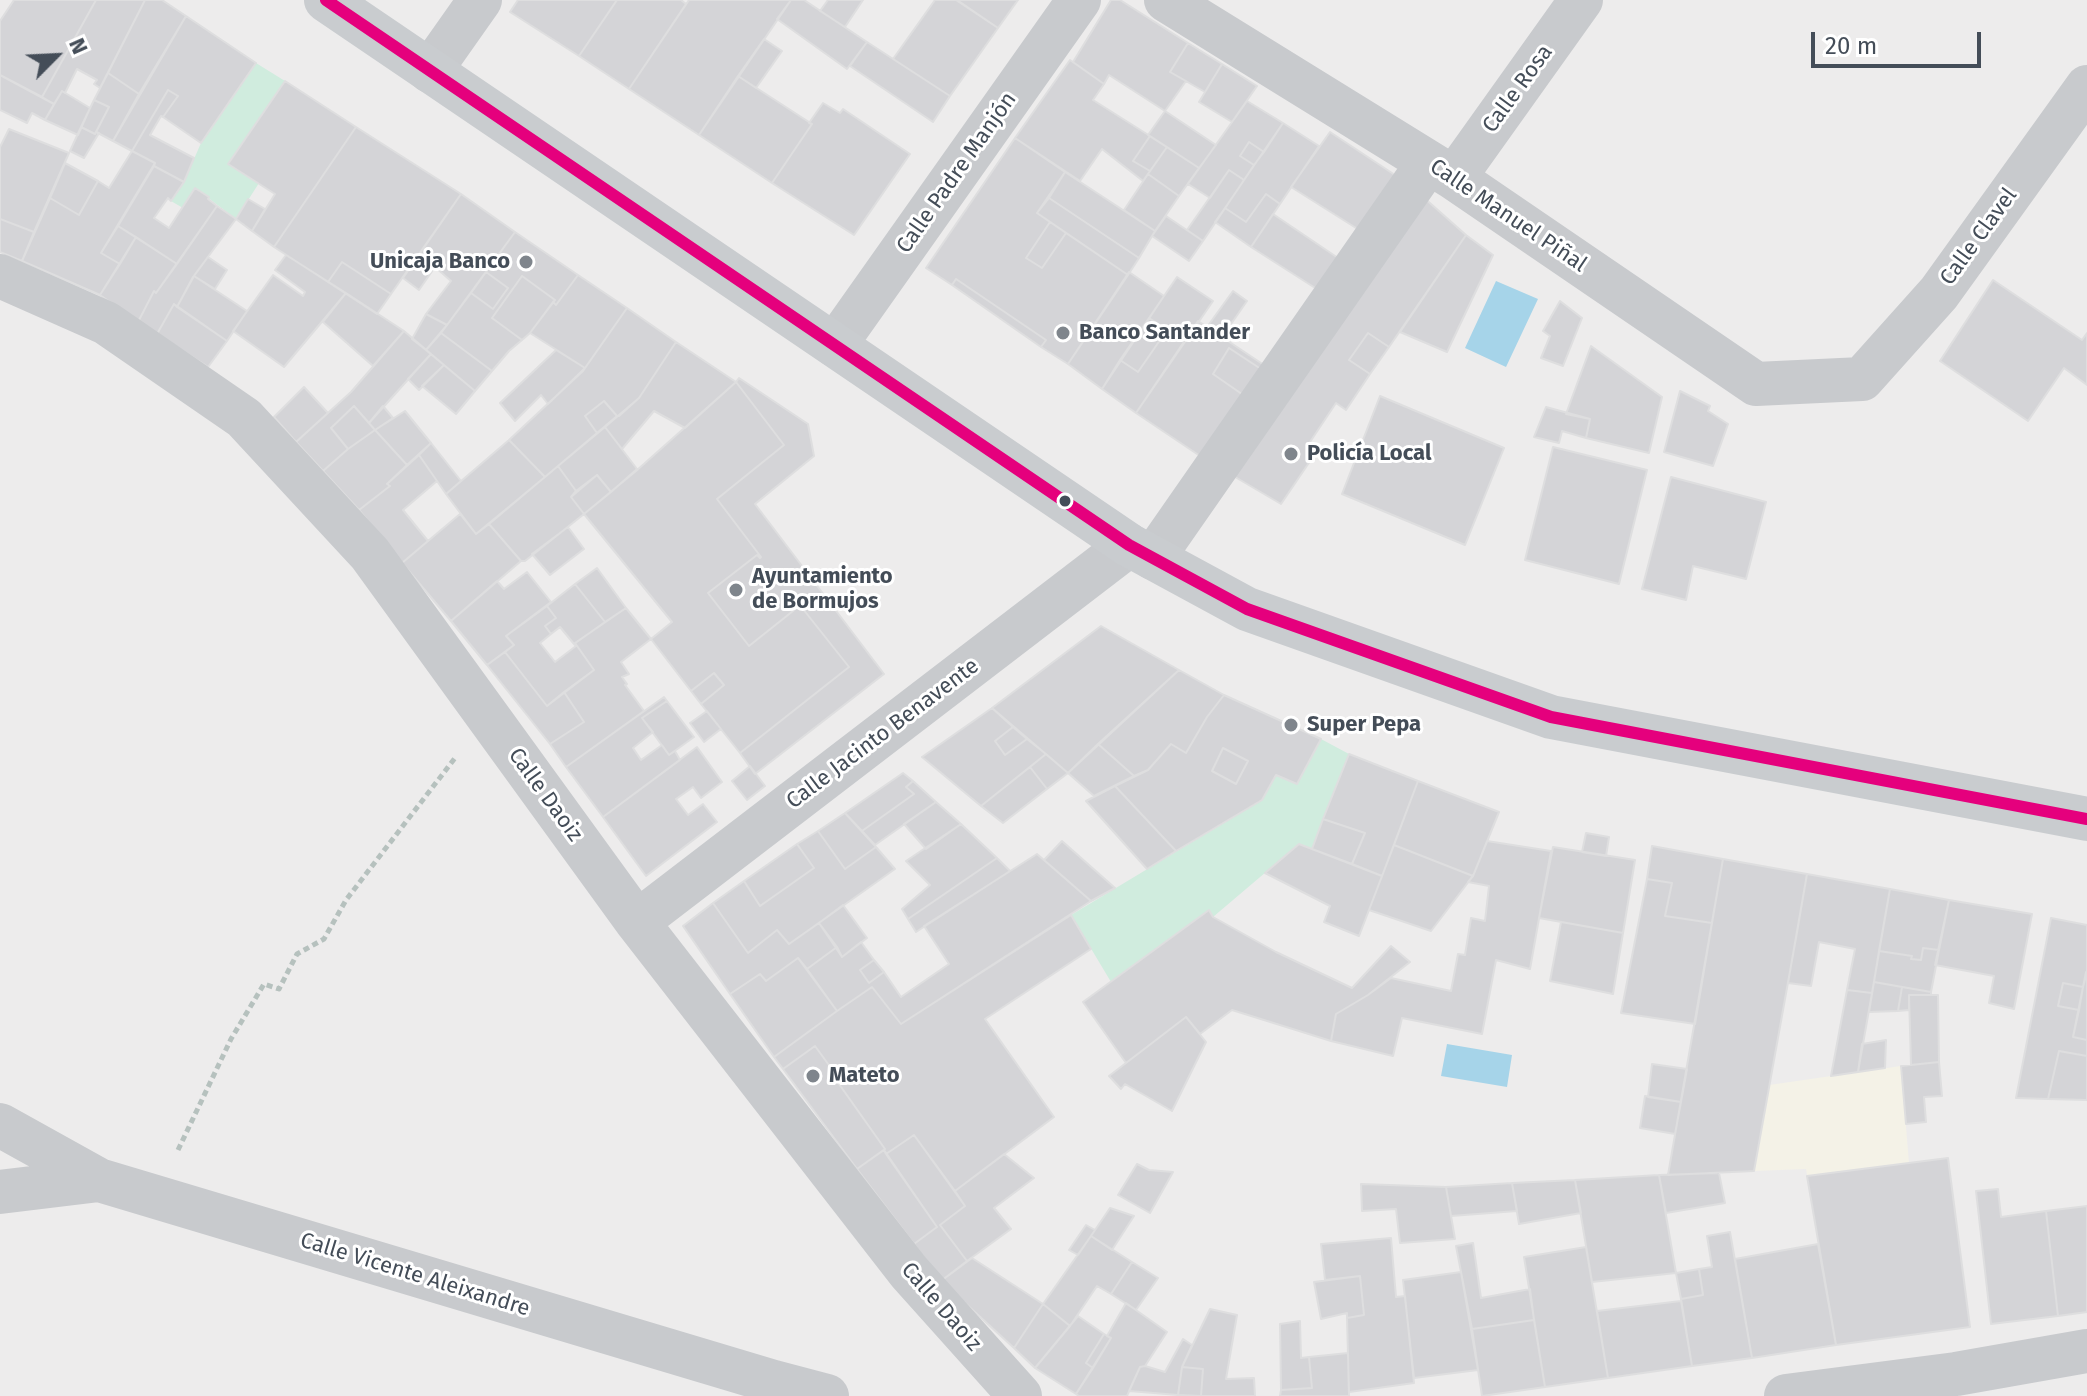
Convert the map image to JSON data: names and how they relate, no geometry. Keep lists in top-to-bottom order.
{
  "streets": {
    "street": [
      "Calle Rosa",
      "Calle Padre Manjón",
      "Calle Manuel Piñal",
      "Calle Clavel",
      "Calle Jacinto Benavente",
      "Calle Daoiz",
      "Calle Vicente Aleixandre"
    ]
  },
  "crossings": [
    ["Calle Rosa", "Calle Manuel Piñal"],
    ["Calle Rosa", "Calle Jacinto Benavente"],
    ["Calle Manuel Piñal", "Calle Clavel"],
    ["Calle Jacinto Benavente", "Calle Daoiz"]
  ],
  "places": [
    "Unicaja Banco",
    "Banco Santander",
    "Policía Local",
    "Ayuntamiento de Bormujos",
    "Super Pepa",
    "Mateto"
  ],
  "scale_bar": "20 m",
  "north": "top right"
}
